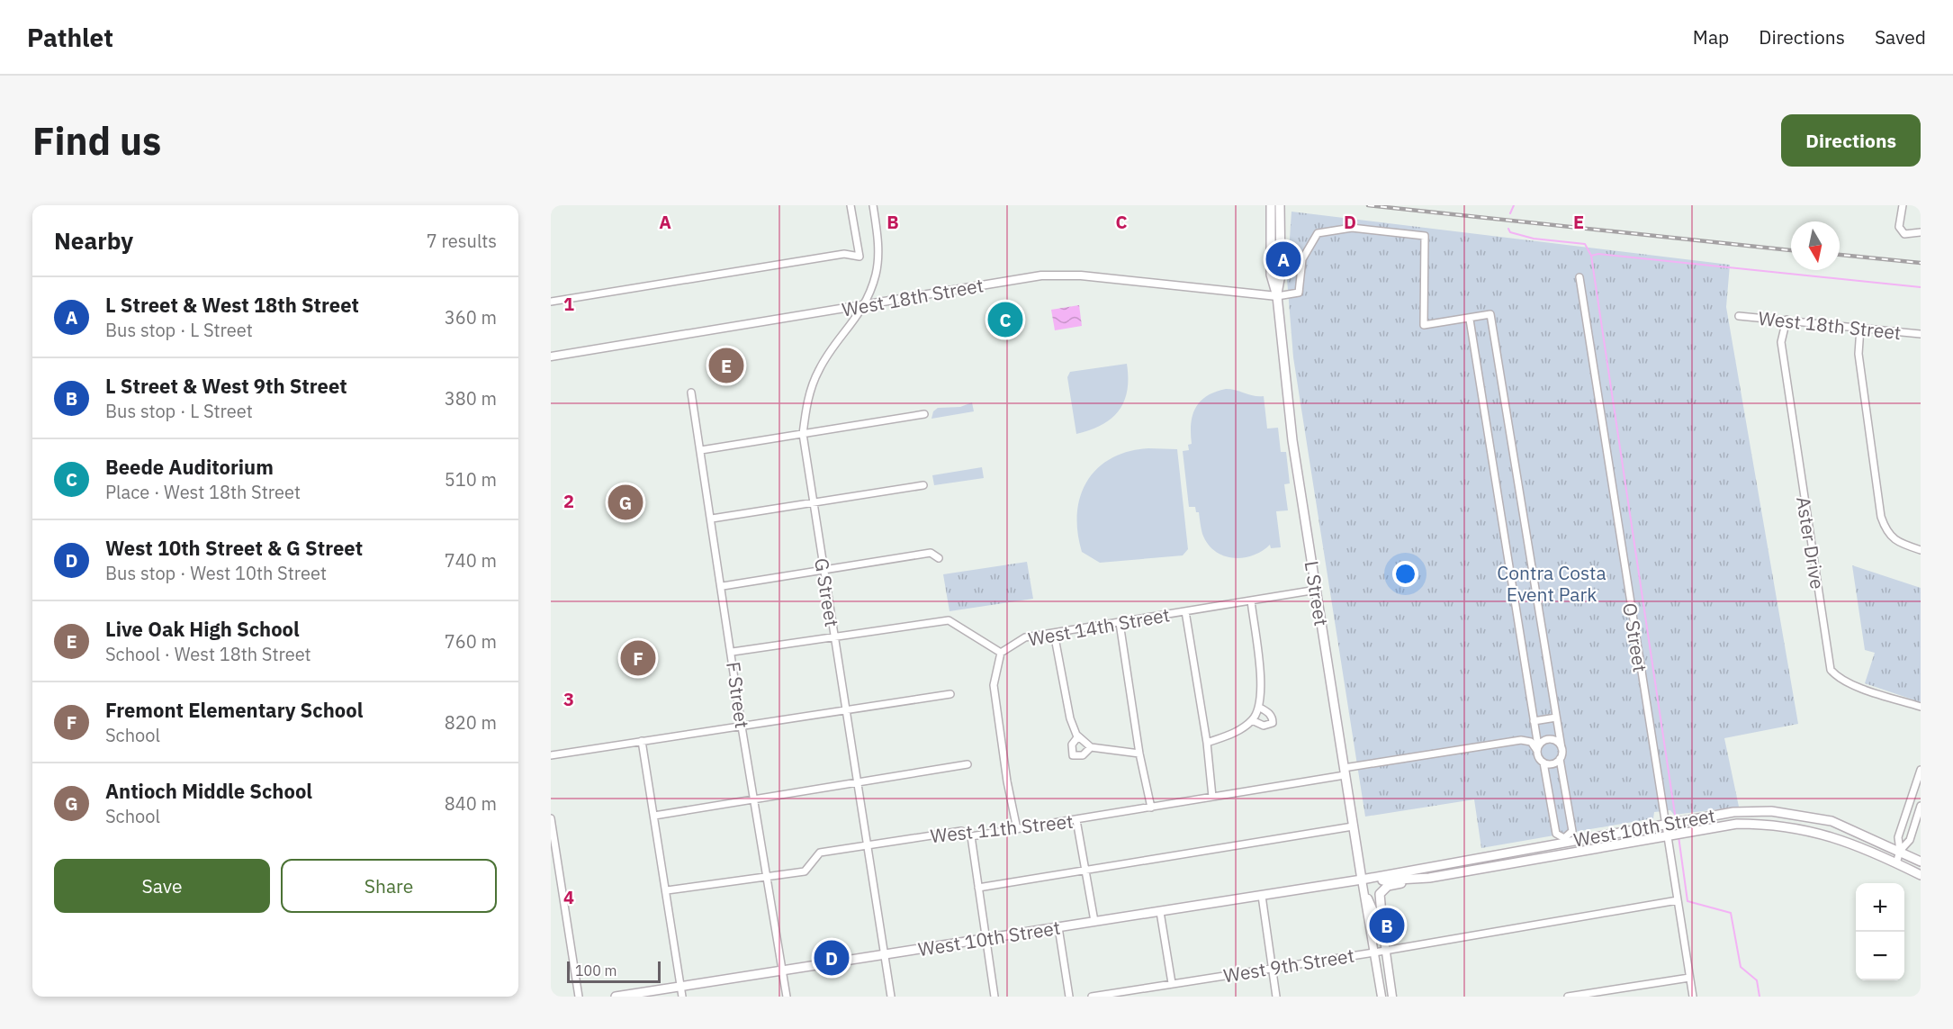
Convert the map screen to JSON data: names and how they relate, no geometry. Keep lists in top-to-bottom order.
{
  "streets": {
    "main road": ["L Street", "West 10th Street"],
    "street": [
      "West 18th Street",
      "Aster Drive",
      "G Street",
      "West 14th Street",
      "O Street",
      "F Street",
      "West 11th Street",
      "West 9th Street"
    ]
  },
  "crossings": [
    ["West 18th Street", "Aster Drive"],
    ["West 18th Street", "G Street"],
    ["West 18th Street", "L Street"],
    ["G Street", "West 10th Street"],
    ["G Street", "West 11th Street"],
    ["L Street", "West 14th Street"],
    ["L Street", "West 10th Street"],
    ["L Street", "West 11th Street"],
    ["L Street", "West 9th Street"],
    ["O Street", "West 10th Street"],
    ["O Street", "West 9th Street"],
    ["F Street", "West 10th Street"],
    ["F Street", "West 11th Street"]
  ],
  "parks": ["Contra Costa Event Park"],
  "scale_bar": "100 m",
  "north": "bottom",
  "page": {
    "header": "Pathlet",
    "nav": ["Map", "Directions", "Saved"],
    "buttons": [
      "Directions",
      ["Save", "Share"]
    ],
    "title": "Find us",
    "heading": ["Nearby", "7 results"],
    "pins": [
      "A",
      "C",
      "E",
      "G",
      "F",
      "B",
      "D"
    ],
    "list": [
      {
        "mark": "A",
        "name": "L Street & West 18th Street",
        "note": "Bus stop · L Street",
        "value": "360 m"
      },
      {
        "mark": "B",
        "name": "L Street & West 9th Street",
        "note": "Bus stop · L Street",
        "value": "380 m"
      },
      {
        "mark": "C",
        "name": "Beede Auditorium",
        "note": "Place · West 18th Street",
        "value": "510 m"
      },
      {
        "mark": "D",
        "name": "West 10th Street & G Street",
        "note": "Bus stop · West 10th Street",
        "value": "740 m"
      },
      {
        "mark": "E",
        "name": "Live Oak High School",
        "note": "School · West 18th Street",
        "value": "760 m"
      },
      {
        "mark": "F",
        "name": "Fremont Elementary School",
        "note": "School",
        "value": "820 m"
      },
      {
        "mark": "G",
        "name": "Antioch Middle School",
        "note": "School",
        "value": "840 m"
      }
    ],
    "map_buttons": ["+", "−"],
    "scale": "100 m"
  },
  "grid": {
    "columns": [
      "A",
      "B",
      "C",
      "D",
      "E"
    ],
    "rows": [
      "1",
      "2",
      "3",
      "4"
    ]
  }
}
